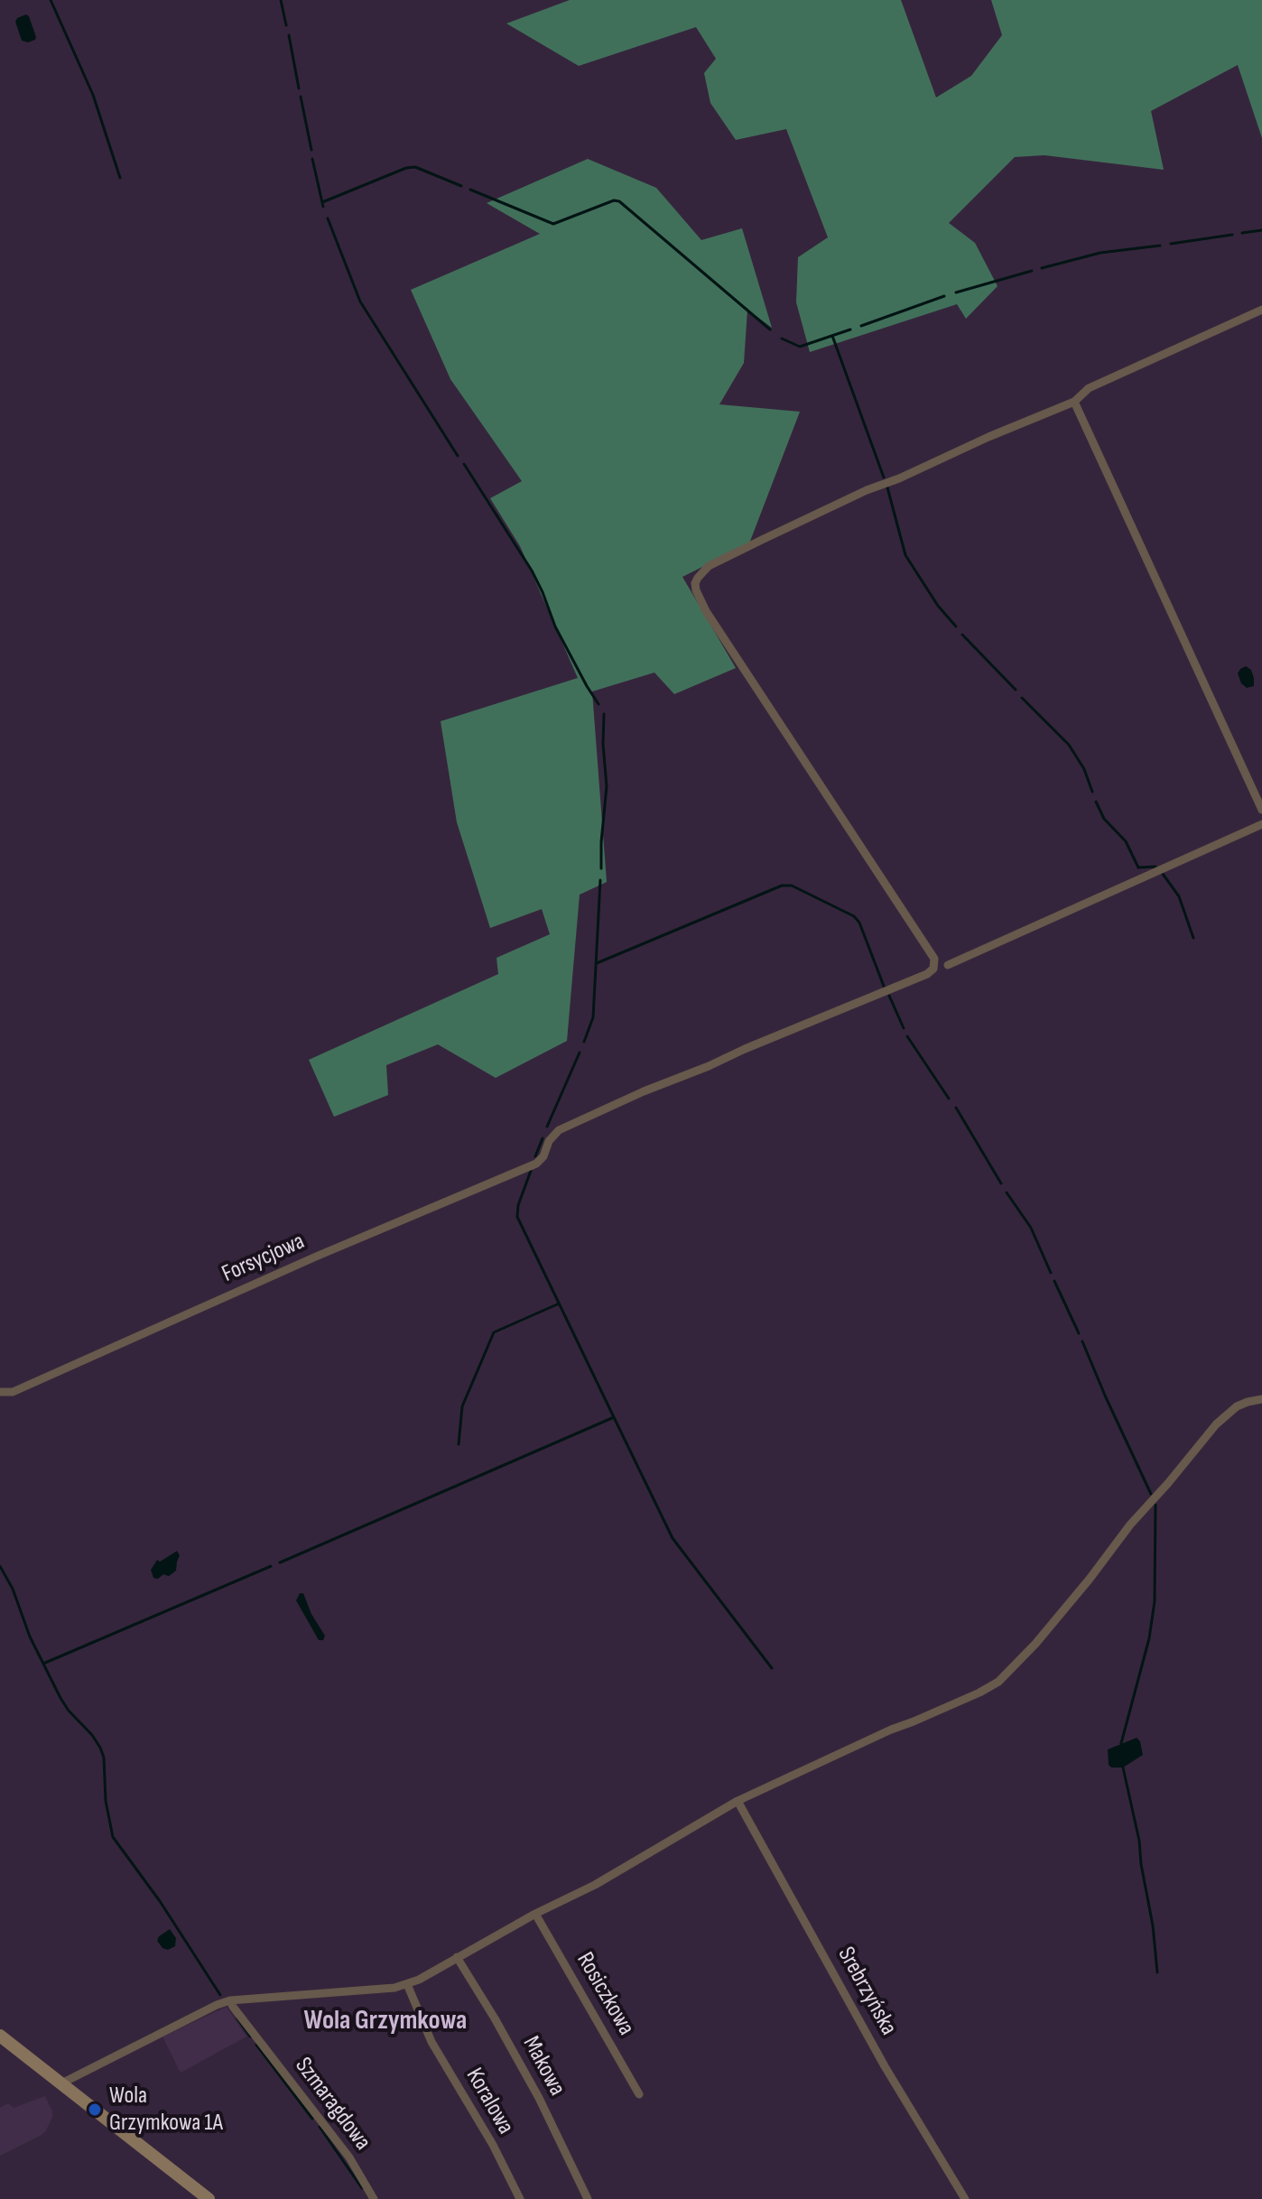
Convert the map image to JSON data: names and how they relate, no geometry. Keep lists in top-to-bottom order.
{
  "streets": {
    "street": [
      "Forsycjowa",
      "Srebrzyńska",
      "Rosiczkowa",
      "Makowa",
      "Koralowa",
      "Szmaragdowa"
    ]
  },
  "districts": ["Wola Grzymkowa"],
  "places": ["Wola Grzymkowa 1A"]
}
